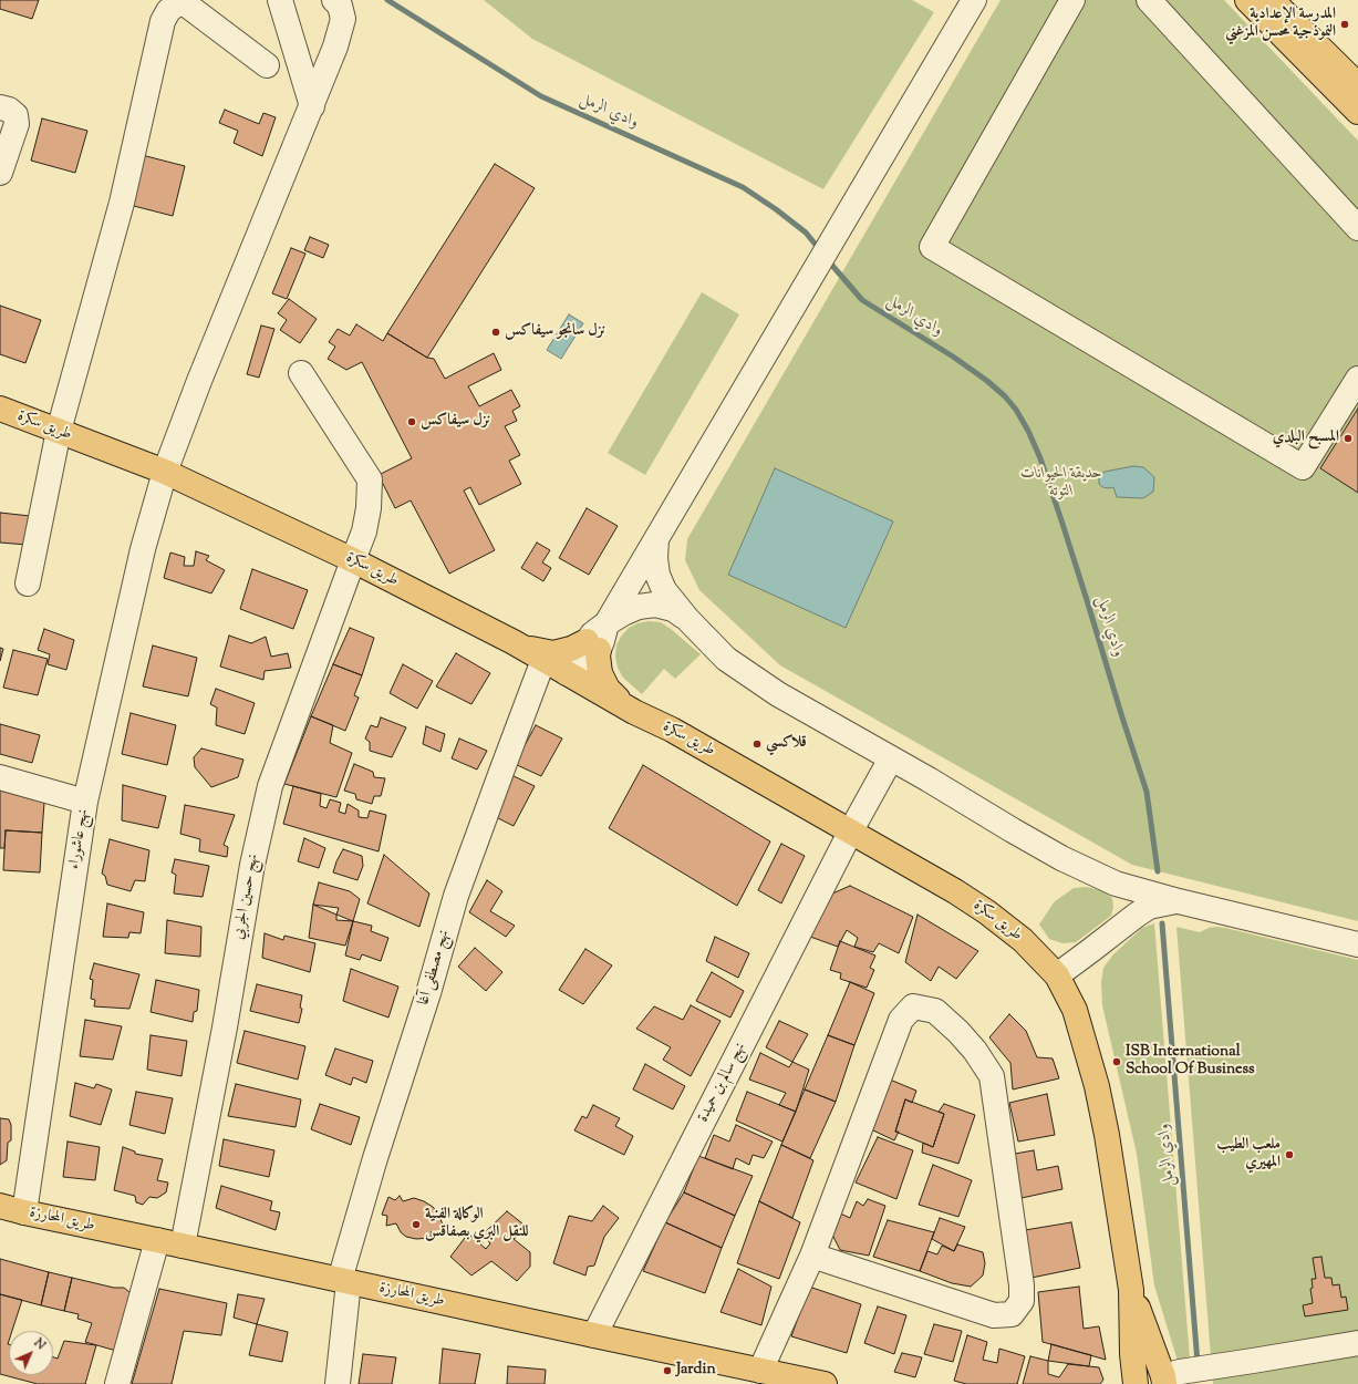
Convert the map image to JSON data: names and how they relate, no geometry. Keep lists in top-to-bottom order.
{
  "streets": {
    "main road": ["طريق سكرة", "طريق المحارزة"],
    "street": [
      "نهج عاشوراء",
      "نهج حسين الجربي",
      "نهج مصطفى آغا",
      "نهج سالم بن حميدة"
    ]
  },
  "crossings": [
    ["طريق سكرة", "نهج عاشوراء"],
    ["طريق سكرة", "نهج حسين الجربي"],
    ["طريق سكرة", "نهج مصطفى آغا"],
    ["طريق سكرة", "نهج سالم بن حميدة"],
    ["نهج عاشوراء", "طريق المحارزة"],
    ["نهج حسين الجربي", "طريق المحارزة"],
    ["نهج مصطفى آغا", "طريق المحارزة"],
    ["نهج سالم بن حميدة", "طريق المحارزة"]
  ],
  "water": ["وادي الرمل"],
  "parks": ["حديقة الحيوانات التوتة"],
  "places": [
    "المدرسة الإعدادية النموذجية محسن المزغني",
    "نزل سانجو سيفاكس",
    "نزل سيفاكس",
    "المسبح البلدي",
    "قلاكسي",
    "ISB International School Of Business",
    "ملعب الطيب المهيري",
    "الوكالة الفنية للنقل البري بصفاقس",
    "Jardin"
  ],
  "north": "top right"
}
